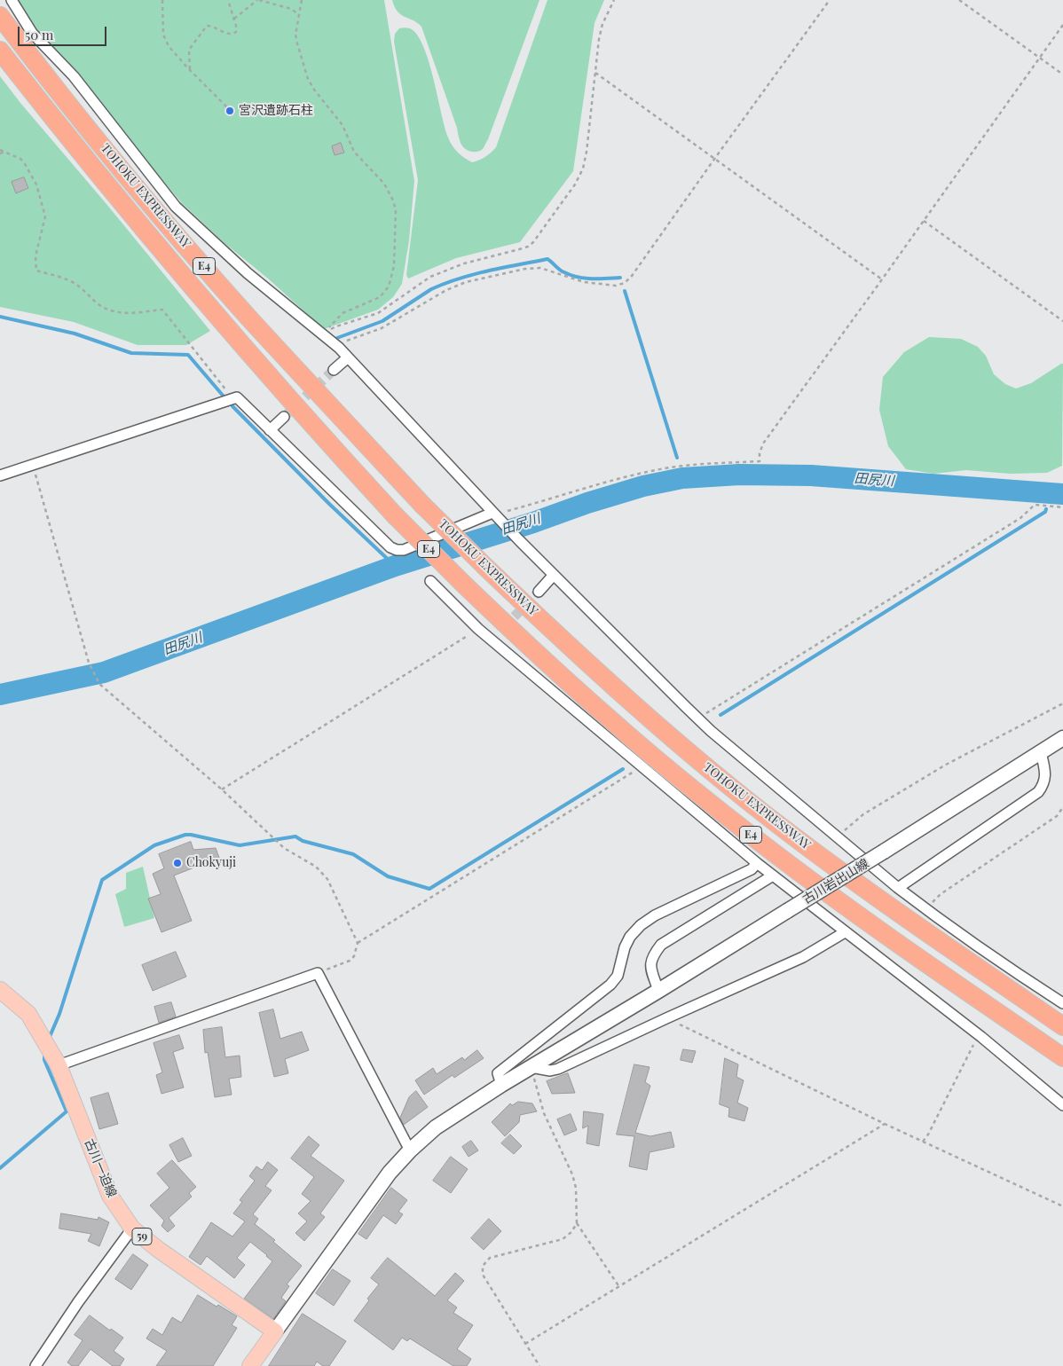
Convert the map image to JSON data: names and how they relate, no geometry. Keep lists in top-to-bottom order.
{
  "streets": {
    "highway": ["TOHOKU EXPRESSWAY", "E4"],
    "main road": ["古川一迫線", "59"],
    "street": ["古川岩出山線"]
  },
  "crossings": [
    ["古川岩出山線", "古川一迫線"]
  ],
  "water": ["田尻川"],
  "places": ["宮沢遺跡石柱", "Chokyuji"],
  "scale_bar": "50 m"
}
